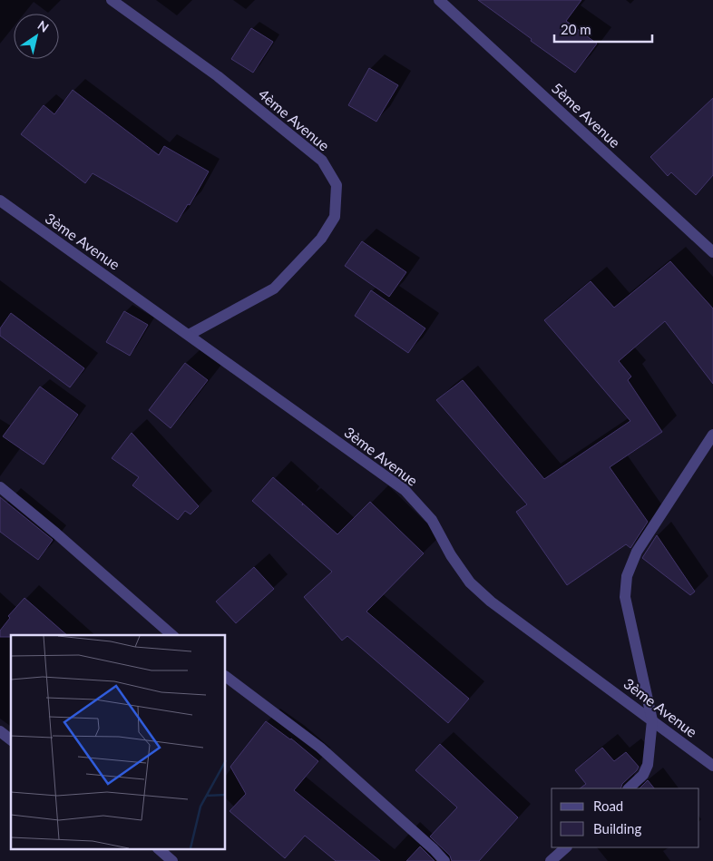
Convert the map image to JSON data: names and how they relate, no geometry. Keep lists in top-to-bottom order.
{
  "streets": {
    "street": ["5ème Avenue", "4ème Avenue", "3ème Avenue"]
  },
  "crossings": [
    ["4ème Avenue", "3ème Avenue"]
  ],
  "legend": ["Road", "Building"],
  "scale_bar": "20 m",
  "north": "top right"
}
